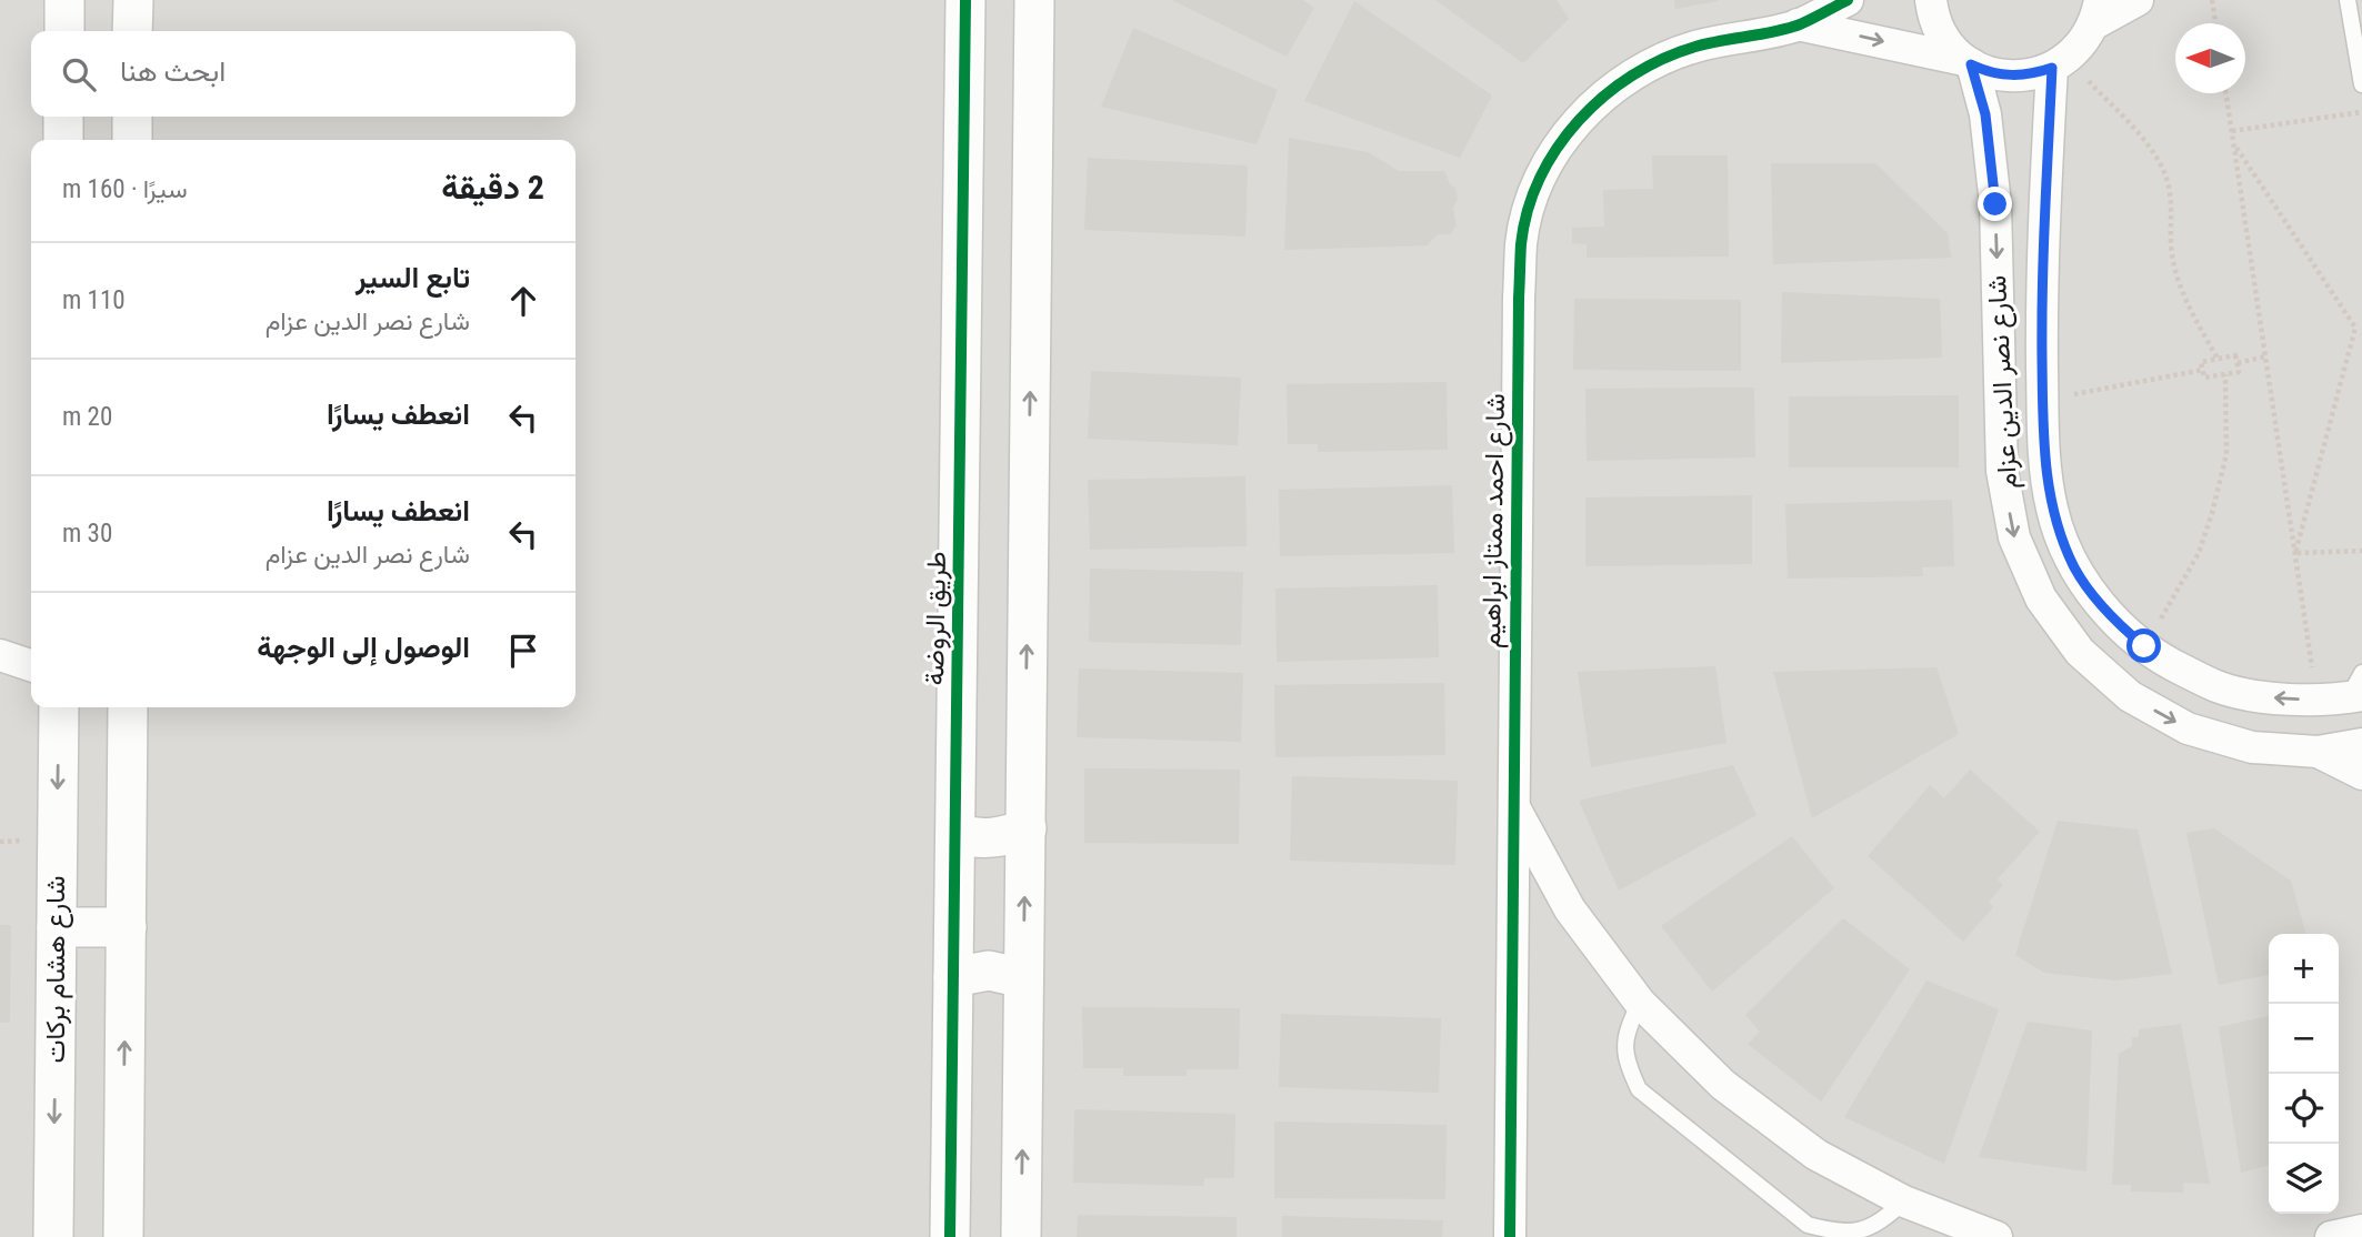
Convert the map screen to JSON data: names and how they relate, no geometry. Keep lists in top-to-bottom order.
{
  "streets": {
    "street": [
      "شارع نصر الدين عزام",
      "شارع احمد ممتاز ابراهيم",
      "طريق الروضة",
      "شارع هشام بركات"
    ]
  },
  "crossings": [
    ["شارع نصر الدين عزام", "شارع احمد ممتاز ابراهيم"]
  ],
  "north": "left",
  "page": {
    "search": "ابحث هنا",
    "heading": ["2 دقيقة", "سيرًا · 160 m"],
    "list": [
      ["تابع السير", "شارع نصر الدين عزام", "110 m"],
      ["انعطف يسارًا", "20 m"],
      ["انعطف يسارًا", "شارع نصر الدين عزام", "30 m"],
      "الوصول إلى الوجهة"
    ],
    "map_buttons": ["+", "−"]
  }
}
